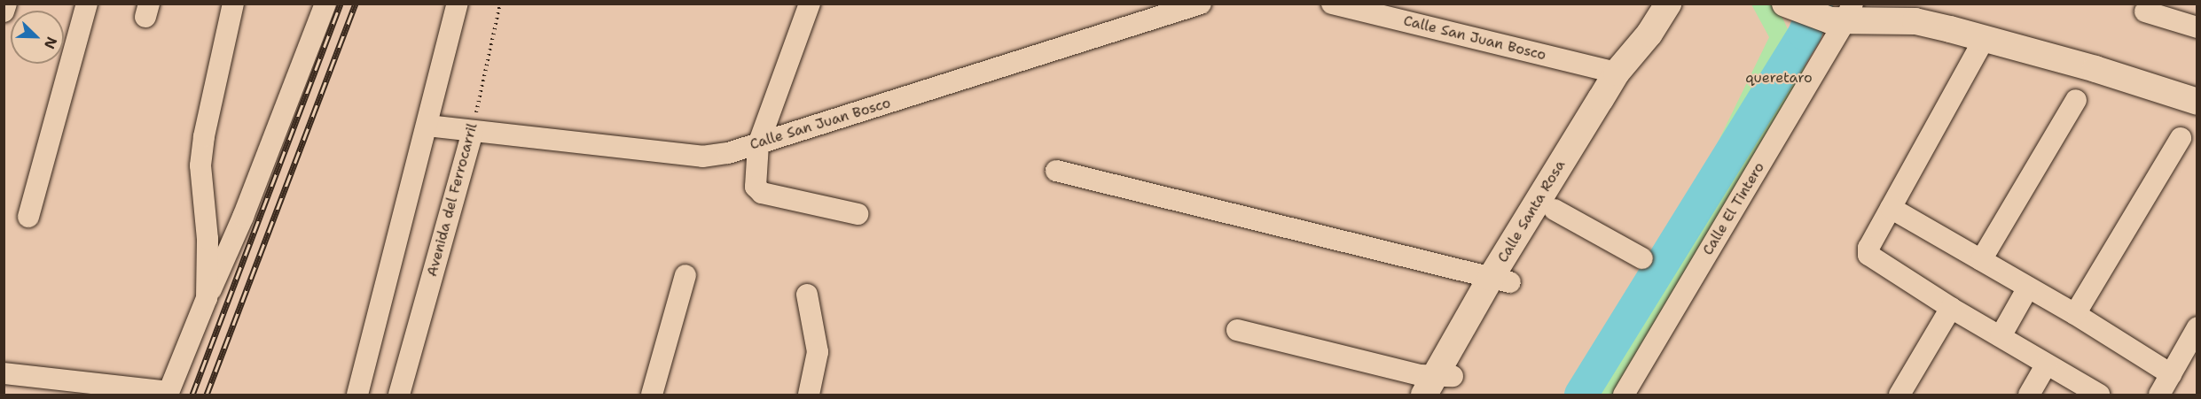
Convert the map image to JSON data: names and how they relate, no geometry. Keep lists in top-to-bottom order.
{
  "streets": {
    "street": [
      "Calle San Juan Bosco",
      "Avenida del Ferrocarril",
      "Calle El Tintero",
      "Calle Santa Rosa"
    ]
  },
  "crossings": [
    ["Calle San Juan Bosco", "Avenida del Ferrocarril"],
    ["Calle San Juan Bosco", "Calle Santa Rosa"]
  ],
  "parks": ["queretaro"],
  "north": "bottom right"
}
